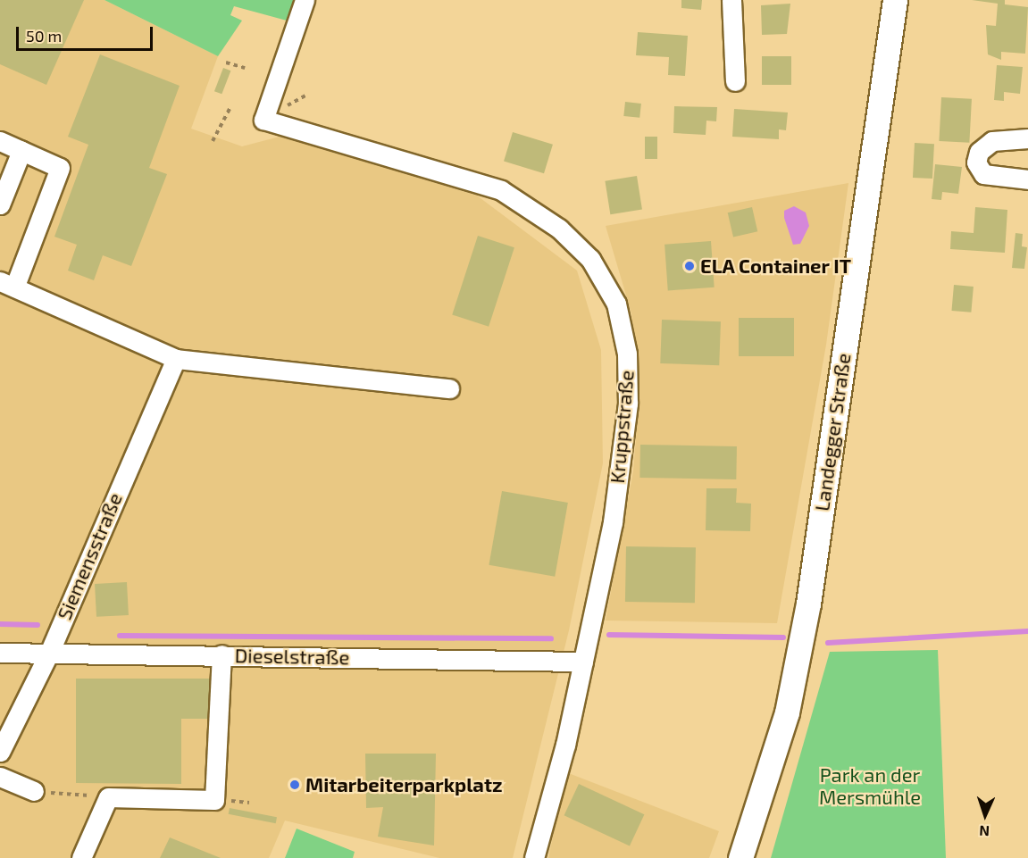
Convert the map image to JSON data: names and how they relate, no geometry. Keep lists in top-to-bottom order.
{
  "streets": {
    "main road": ["Landegger Straße"],
    "street": ["Kruppstraße", "Siemensstraße", "Dieselstraße"]
  },
  "crossings": [
    ["Kruppstraße", "Dieselstraße"],
    ["Siemensstraße", "Dieselstraße"]
  ],
  "parks": ["Park an der Mersmühle"],
  "places": ["ELA Container IT", "Mitarbeiterparkplatz"],
  "scale_bar": "50 m",
  "north": "bottom"
}
